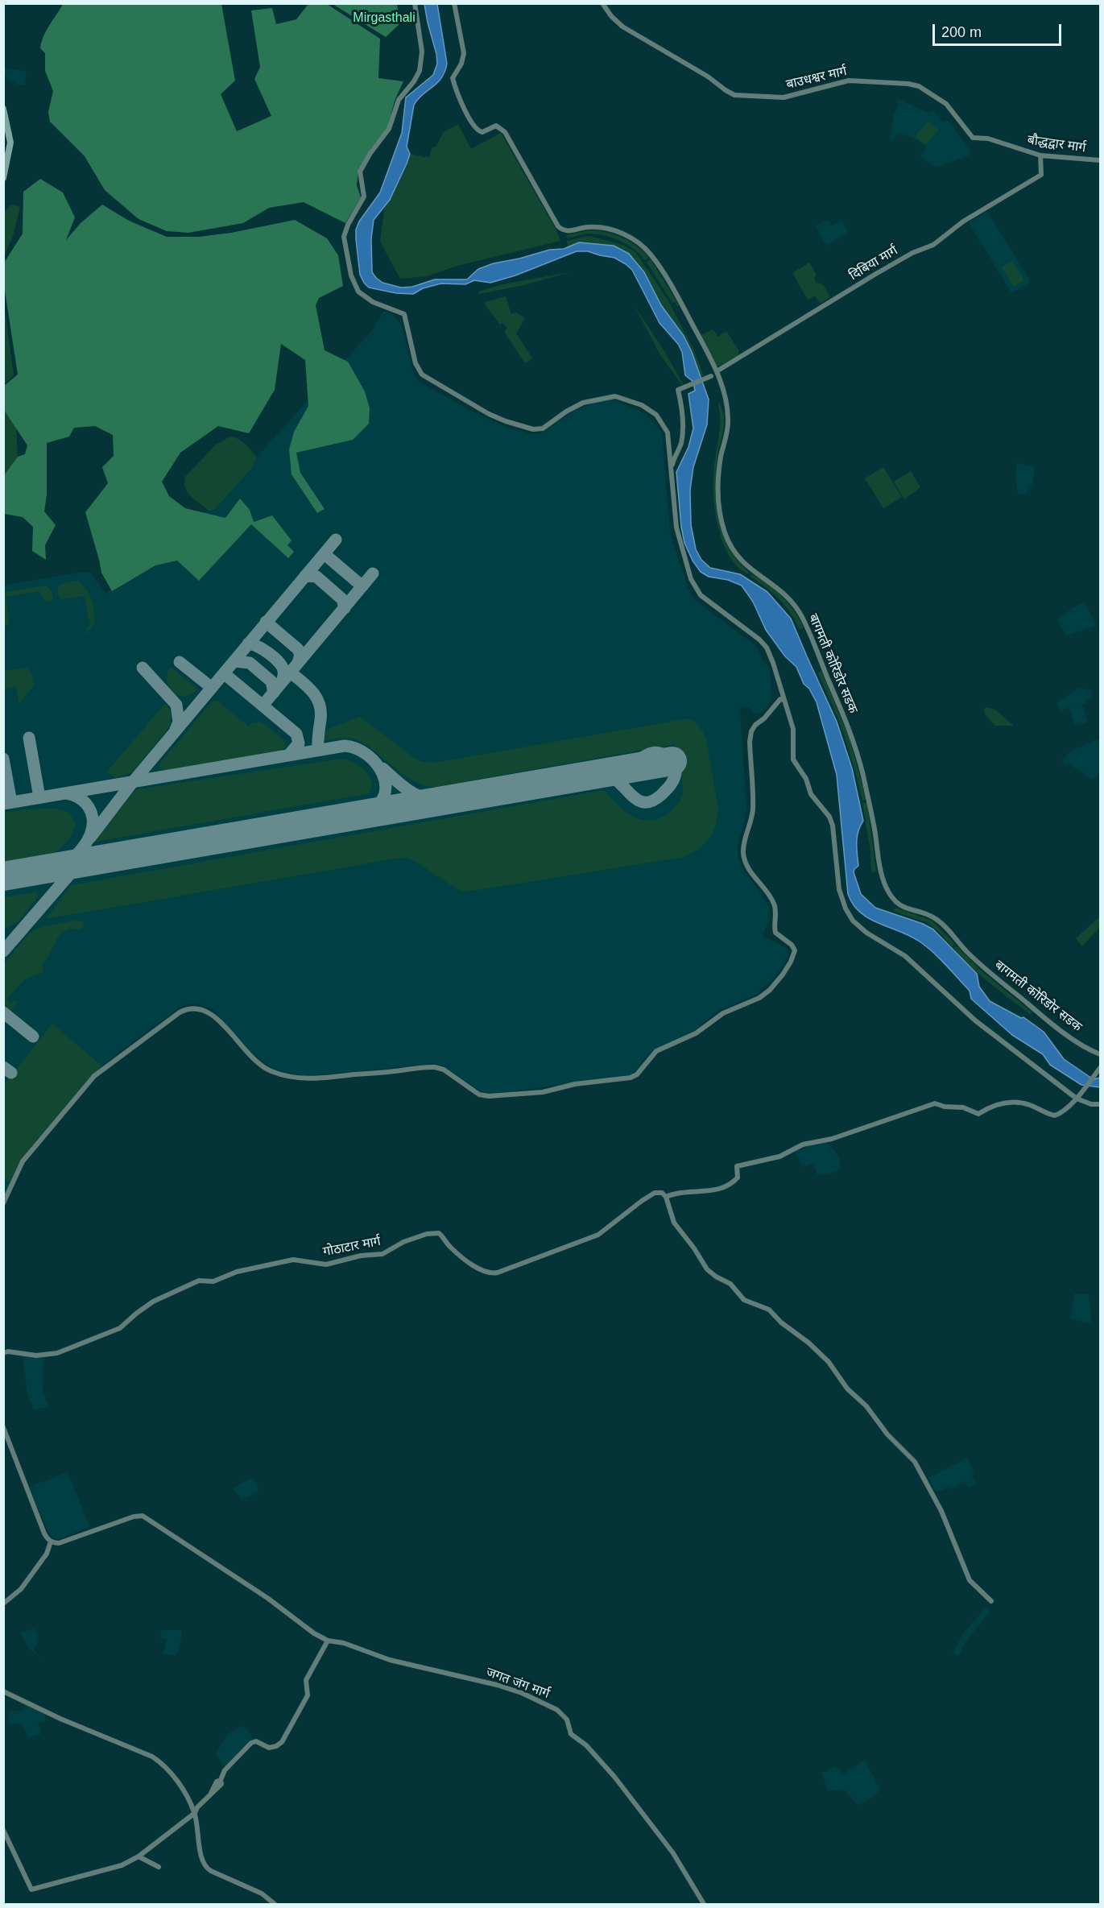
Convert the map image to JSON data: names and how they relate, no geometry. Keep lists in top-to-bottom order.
{
  "streets": {
    "main road": [
      "बाउधश्वर मार्ग",
      "बौद्धद्वार मार्ग",
      "दिबिया मार्ग",
      "बागमती कोरिडोर सडक",
      "गोठाटार मार्ग",
      "जगत जंग मार्ग"
    ]
  },
  "crossings": [
    ["बाउधश्वर मार्ग", "बौद्धद्वार मार्ग"],
    ["बौद्धद्वार मार्ग", "दिबिया मार्ग"],
    ["दिबिया मार्ग", "बागमती कोरिडोर सडक"]
  ],
  "parks": ["Mirgasthali"],
  "scale_bar": "200 m"
}
